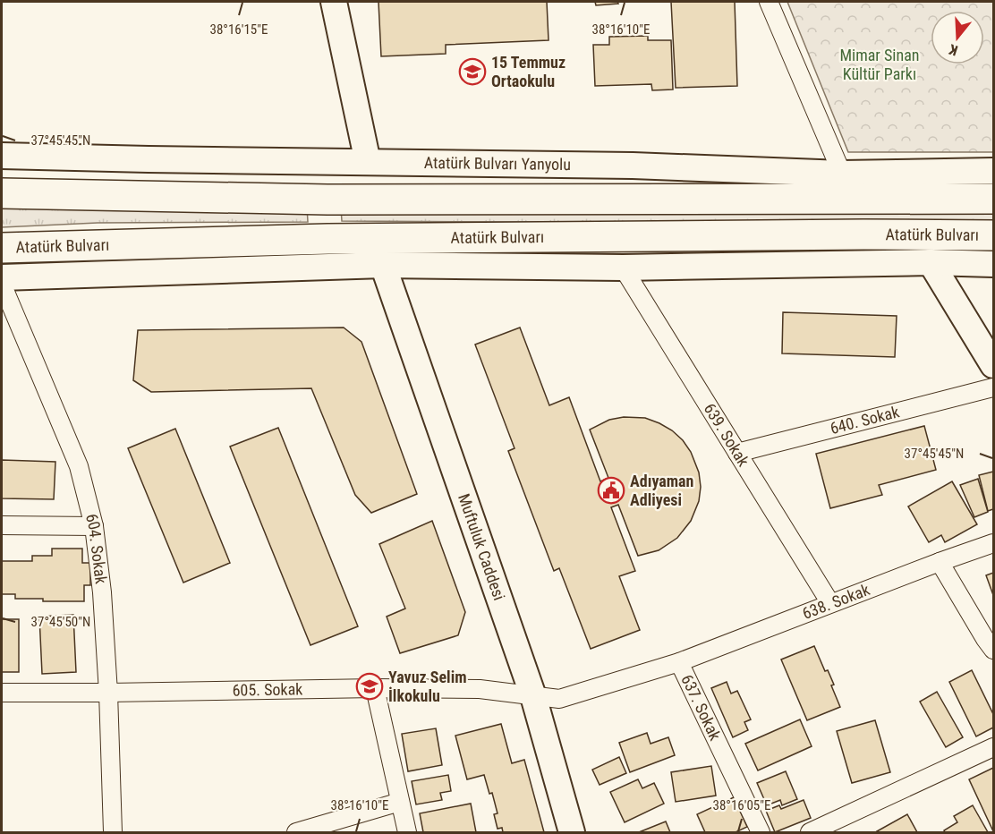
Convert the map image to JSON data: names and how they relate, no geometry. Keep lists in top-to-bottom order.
{
  "streets": {
    "highway": ["Atatürk Bulvarı"],
    "street": [
      "Atatürk Bulvarı Yanyolu",
      "640. Sokak",
      "639. Sokak",
      "Muftuluk Caddesi",
      "604. Sokak",
      "638. Sokak",
      "605. Sokak",
      "637. Sokak"
    ]
  },
  "crossings": [
    ["640. Sokak", "639. Sokak"],
    ["639. Sokak", "638. Sokak"],
    ["Muftuluk Caddesi", "605. Sokak"],
    ["Muftuluk Caddesi", "637. Sokak"],
    ["604. Sokak", "605. Sokak"],
    ["638. Sokak", "637. Sokak"],
    ["605. Sokak", "637. Sokak"]
  ],
  "parks": ["Mimar Sinan Kültür Parkı"],
  "places": {
    "school or university": ["15 Temmuz Ortaokulu", "Yavuz Selim İlkokulu"],
    "public building": ["Adıyaman Adliyesi"]
  },
  "north": "bottom",
  "coordinates": [
    "38°16'15\"E",
    "38°16'10\"E",
    "37°45'45\"N",
    "37°45'50\"N",
    "38°16'05\"E"
  ]
}
